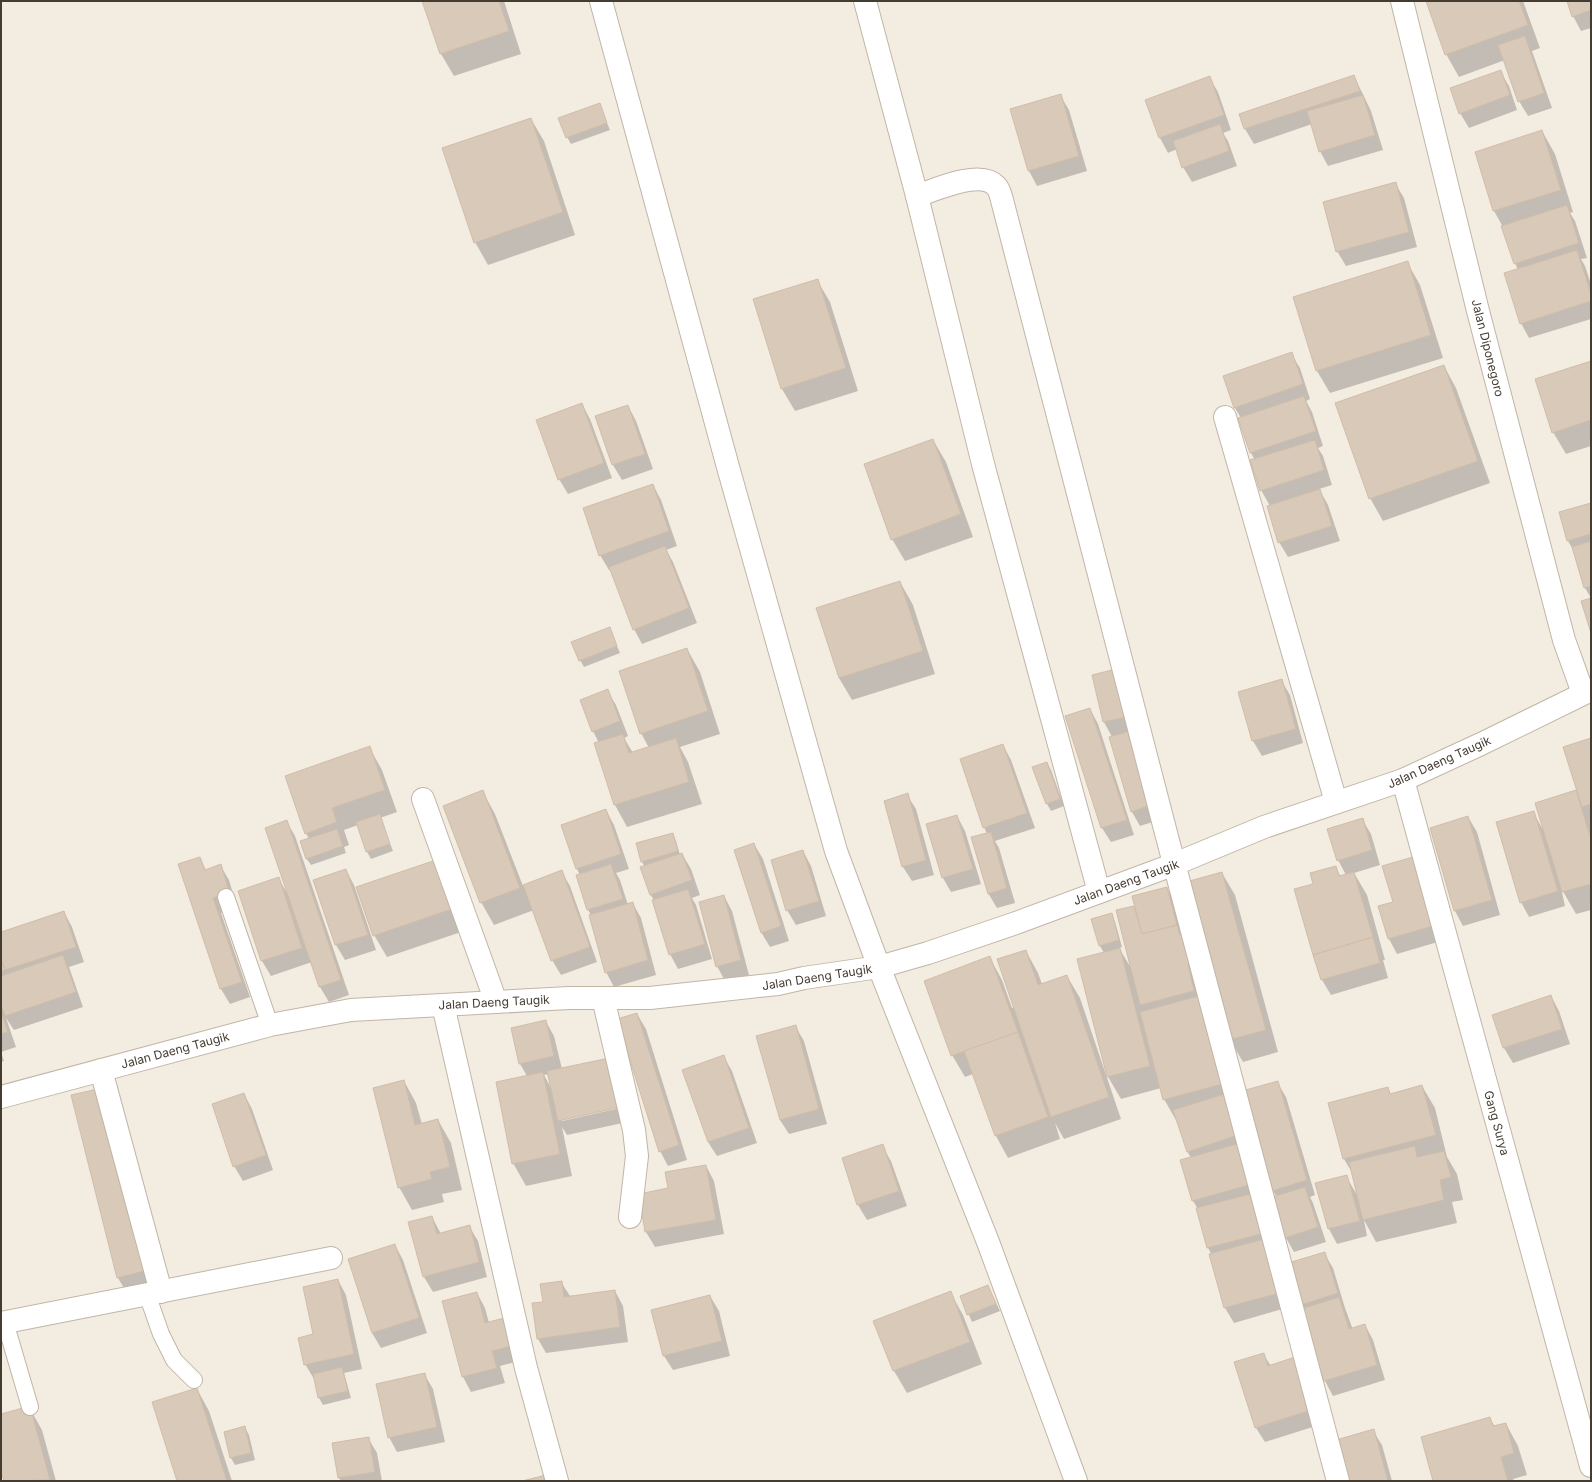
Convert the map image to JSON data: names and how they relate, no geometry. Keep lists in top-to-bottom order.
{
  "streets": {
    "street": ["Jalan Diponegoro", "Jalan Daeng Taugik", "Gang Surya"]
  },
  "crossings": [
    ["Jalan Diponegoro", "Jalan Daeng Taugik"],
    ["Jalan Daeng Taugik", "Gang Surya"]
  ]
}
